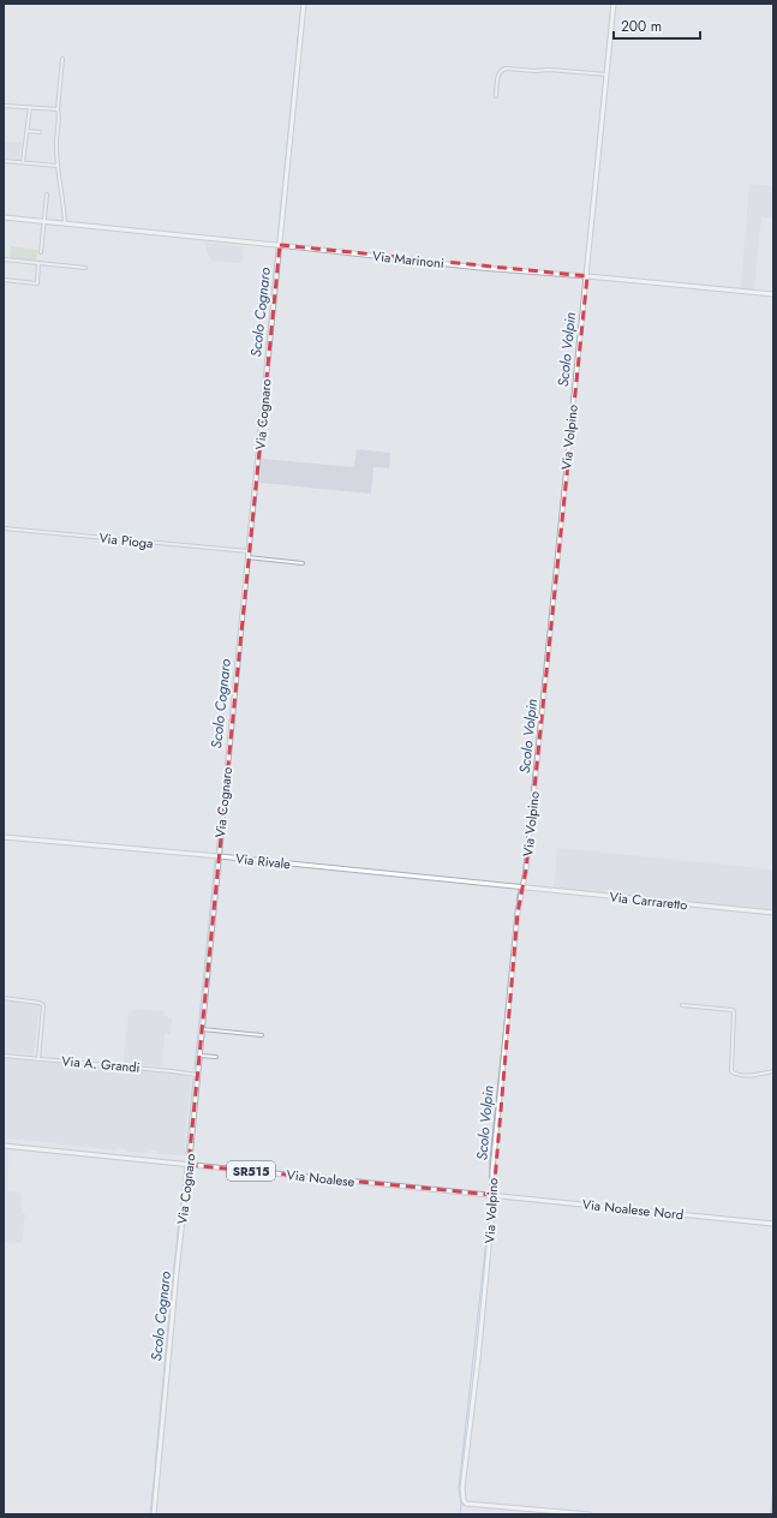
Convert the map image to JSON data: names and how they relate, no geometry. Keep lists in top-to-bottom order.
{
  "streets": {
    "street": [
      "Via Marinoni",
      "Via Cognaro",
      "Via Volpino",
      "Via Pioga",
      "Via Rivale",
      "Via Carraretto",
      "Via A. Grandi",
      "SR515",
      "Via Noalese",
      "Via Noalese Nord"
    ]
  },
  "crossings": [
    ["Via Marinoni", "Via Cognaro"],
    ["Via Marinoni", "Via Volpino"],
    ["Via Cognaro", "Via Pioga"],
    ["Via Cognaro", "Via Rivale"],
    ["Via Cognaro", "Via A. Grandi"],
    ["Via Cognaro", "Via Noalese"],
    ["Via Volpino", "Via Rivale"],
    ["Via Volpino", "Via Carraretto"],
    ["Via Volpino", "Via Noalese"],
    ["Via Volpino", "Via Noalese Nord"],
    ["Via Rivale", "Via Carraretto"],
    ["Via Noalese", "Via Noalese Nord"]
  ],
  "water": ["Scolo Cognaro", "Scolo Volpin"],
  "scale_bar": "200 m"
}
